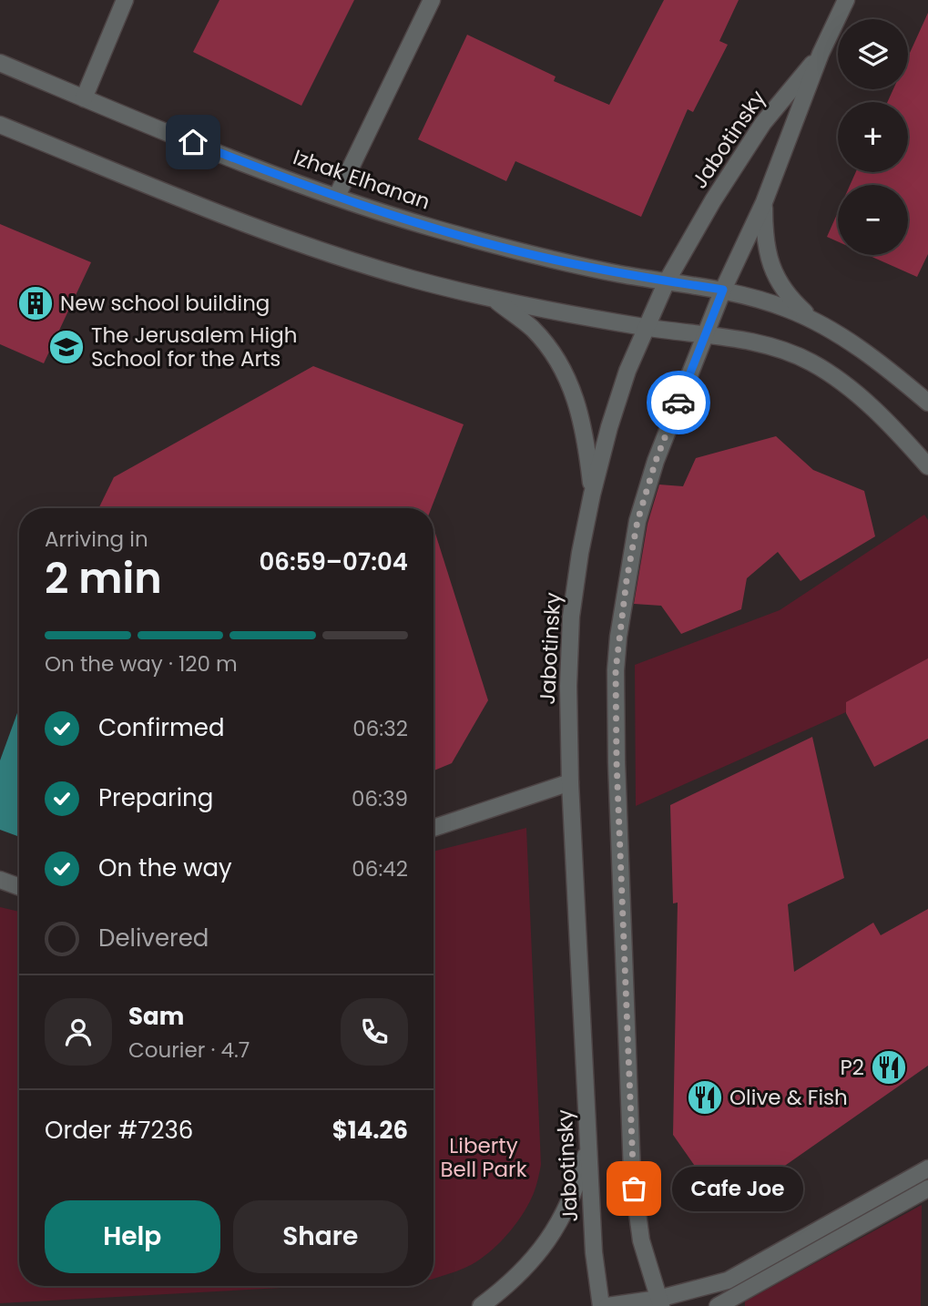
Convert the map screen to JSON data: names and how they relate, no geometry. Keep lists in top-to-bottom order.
{
  "streets": {
    "street": ["Jabotinsky", "Izhak Elhanan"]
  },
  "crossings": [
    ["Jabotinsky", "Izhak Elhanan"]
  ],
  "parks": ["Liberty Bell Park"],
  "places": {
    "building": ["New school building"],
    "school or university": ["The Jerusalem High School for the Arts"],
    "restaurant": ["P2", "Olive & Fish"],
    "other": ["Cafe Joe"]
  },
  "page": {
    "map_buttons": ["+", "−"],
    "heading": ["2 min", "Arriving in", "06:59–07:04"],
    "panel": [
      "Sam",
      "Courier · 4.7",
      "Order #7236",
      "$14.26"
    ],
    "bar": "On the way · 120 m",
    "list": [
      ["Confirmed", "06:32"],
      ["Preparing", "06:39"],
      ["On the way", "06:42"],
      "Delivered"
    ],
    "bubble": "Cafe Joe",
    "buttons": ["Help", "Share"]
  }
}
